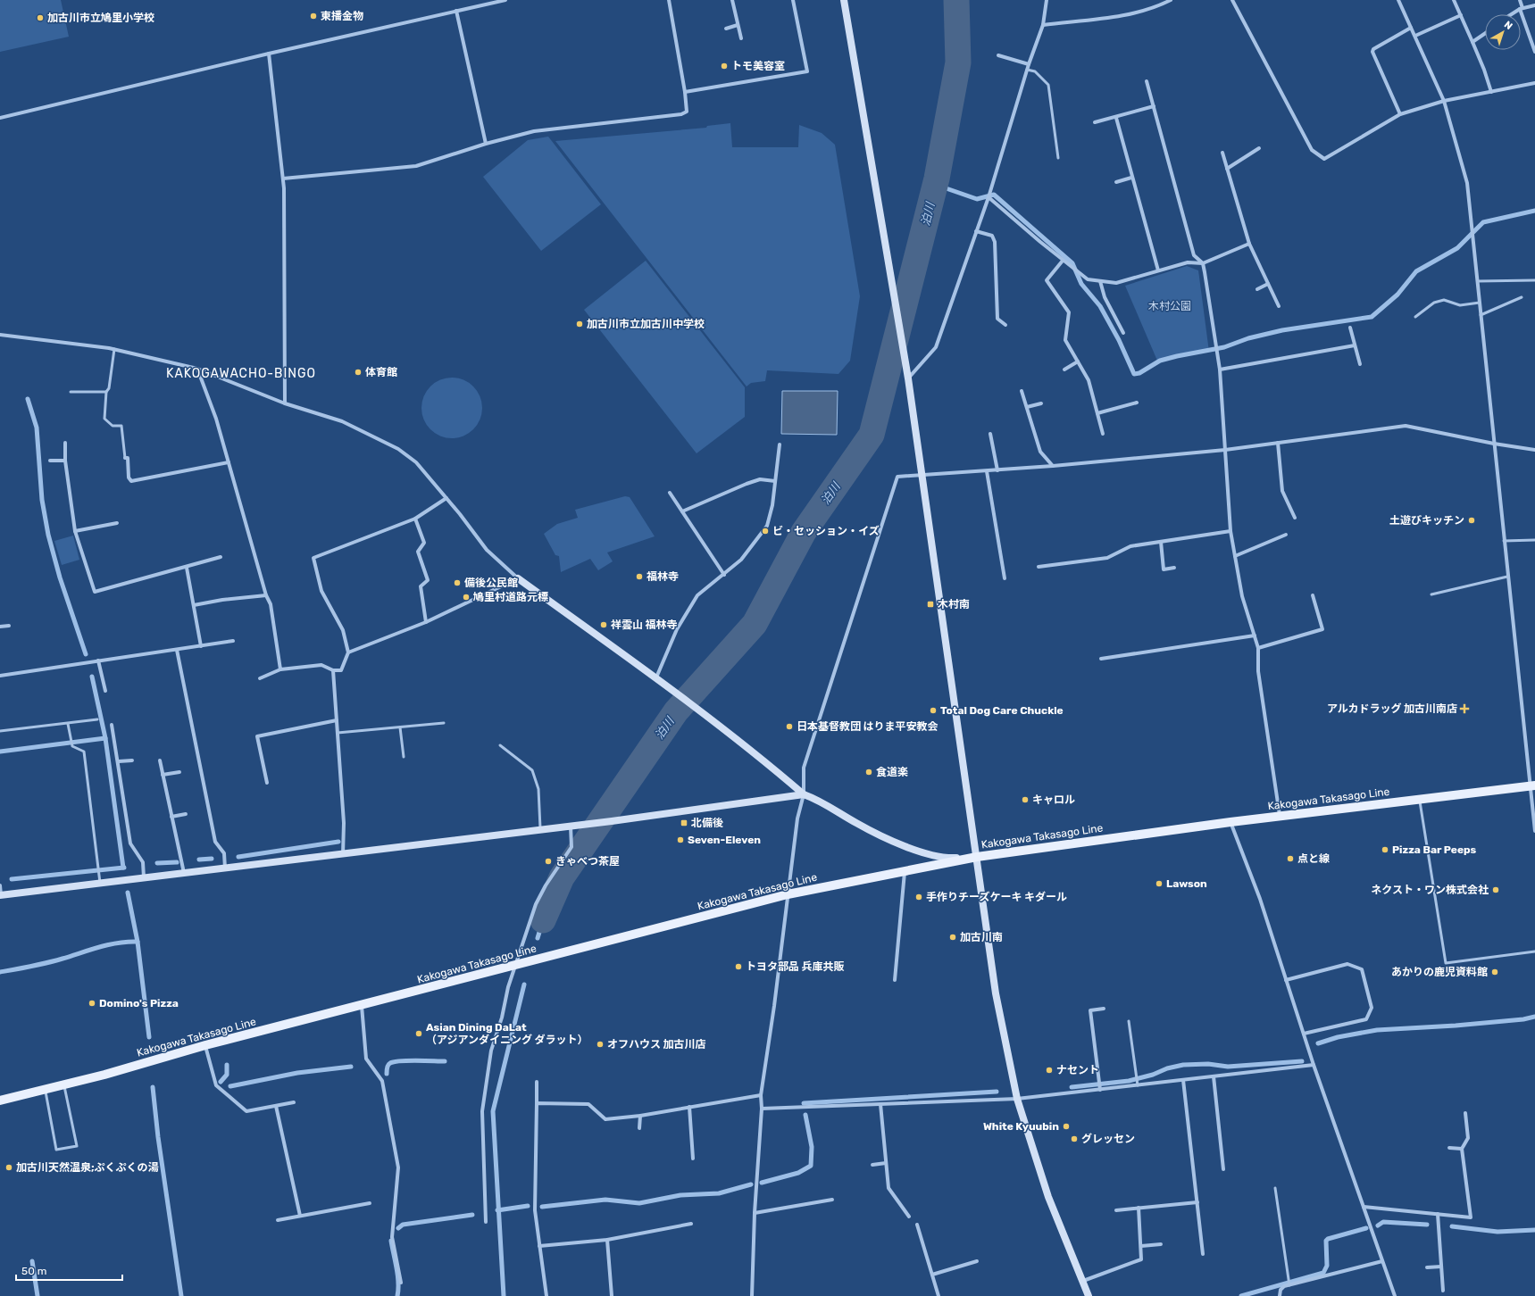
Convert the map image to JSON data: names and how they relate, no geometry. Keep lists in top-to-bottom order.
{
  "streets": {
    "main road": ["Kakogawa Takasago Line"]
  },
  "districts": ["KAKOGAWACHO-BINGO"],
  "water": ["泊川"],
  "parks": ["木村公園"],
  "places": {
    "other": [
      "東播金物",
      "加古川市立鳩里小学校",
      "トモ美容室",
      "加古川市立加古川中学校",
      "体育館",
      "土遊びキッチン",
      "ビ・セッション・イズ",
      "福林寺",
      "備後公民館",
      "鳩里村道路元標",
      "祥雲山 福林寺",
      "Total Dog Care Chuckle",
      "日本基督教団 はりま平安教会",
      "食道楽",
      "キャロル",
      "Seven-Eleven",
      "Pizza Bar Peeps",
      "点と線",
      "きゃべつ茶屋",
      "Lawson",
      "ネクスト・ワン株式会社",
      "手作りチーズケーキ キダール",
      "加古川南",
      "トヨタ部品 兵庫共販",
      "あかりの鹿児資料館",
      "Domino's Pizza",
      "Asian Dining DaLat （アジアンダイニング ダラット）",
      "オフハウス 加古川店",
      "ナセント",
      "White Kyuubin",
      "グレッセン",
      "加古川天然温泉;ぷくぷくの湯"
    ],
    "transit": ["木村南", "北備後"],
    "health": ["アルカドラッグ 加古川南店"]
  },
  "scale_bar": "50 m",
  "north": "top right"
}
